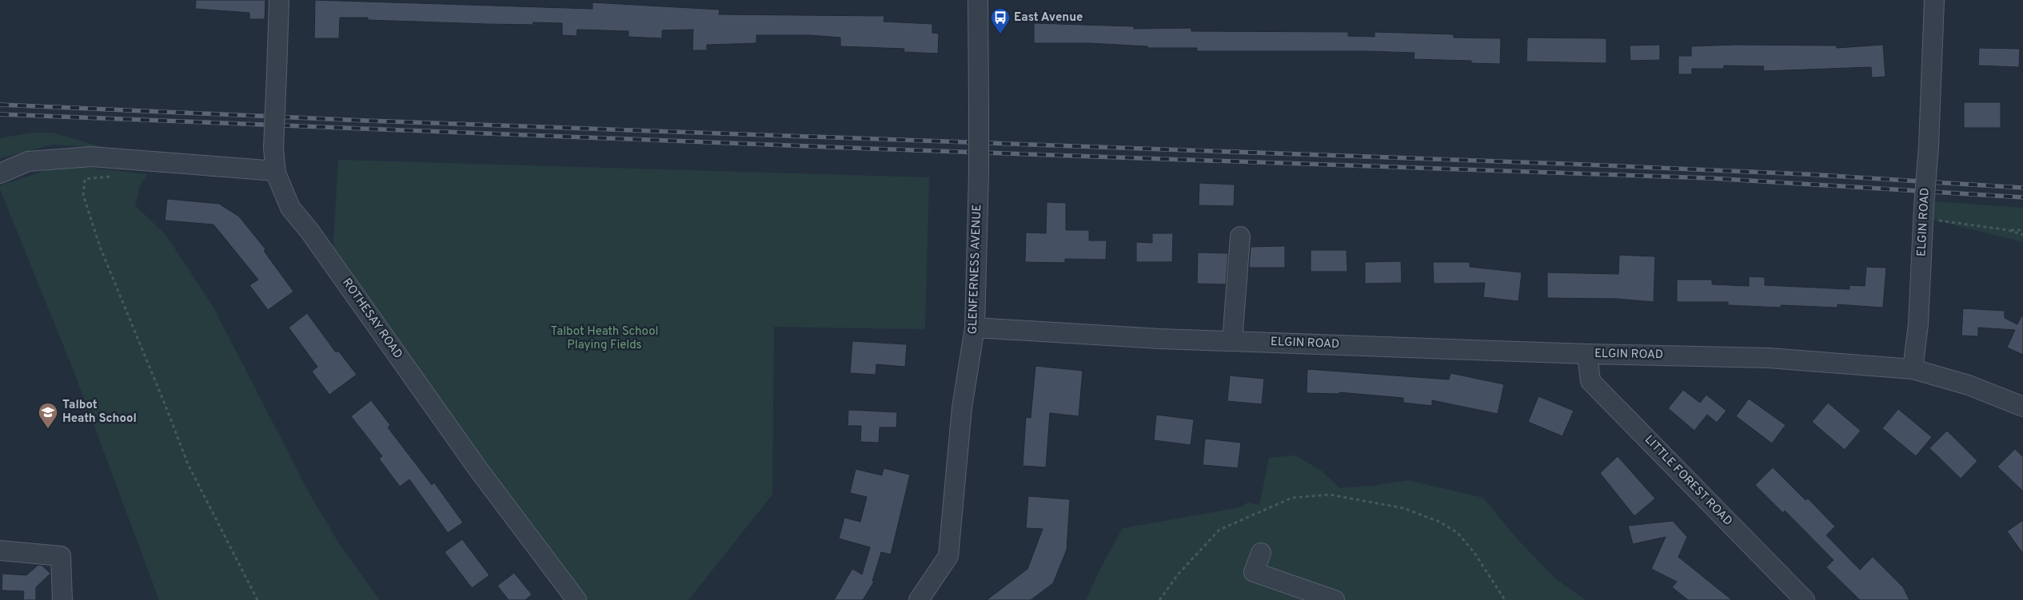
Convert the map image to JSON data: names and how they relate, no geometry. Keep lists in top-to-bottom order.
{
  "streets": {
    "street": [
      "ELGIN ROAD",
      "GLENFERNESS AVENUE",
      "ROTHESAY ROAD",
      "LITTLE FOREST ROAD"
    ]
  },
  "crossings": [
    ["ELGIN ROAD", "GLENFERNESS AVENUE"],
    ["ELGIN ROAD", "LITTLE FOREST ROAD"]
  ],
  "parks": ["Talbot Heath School Playing Fields"],
  "places": {
    "bus stop": ["East Avenue"],
    "school or university": ["Talbot Heath School"]
  }
}
